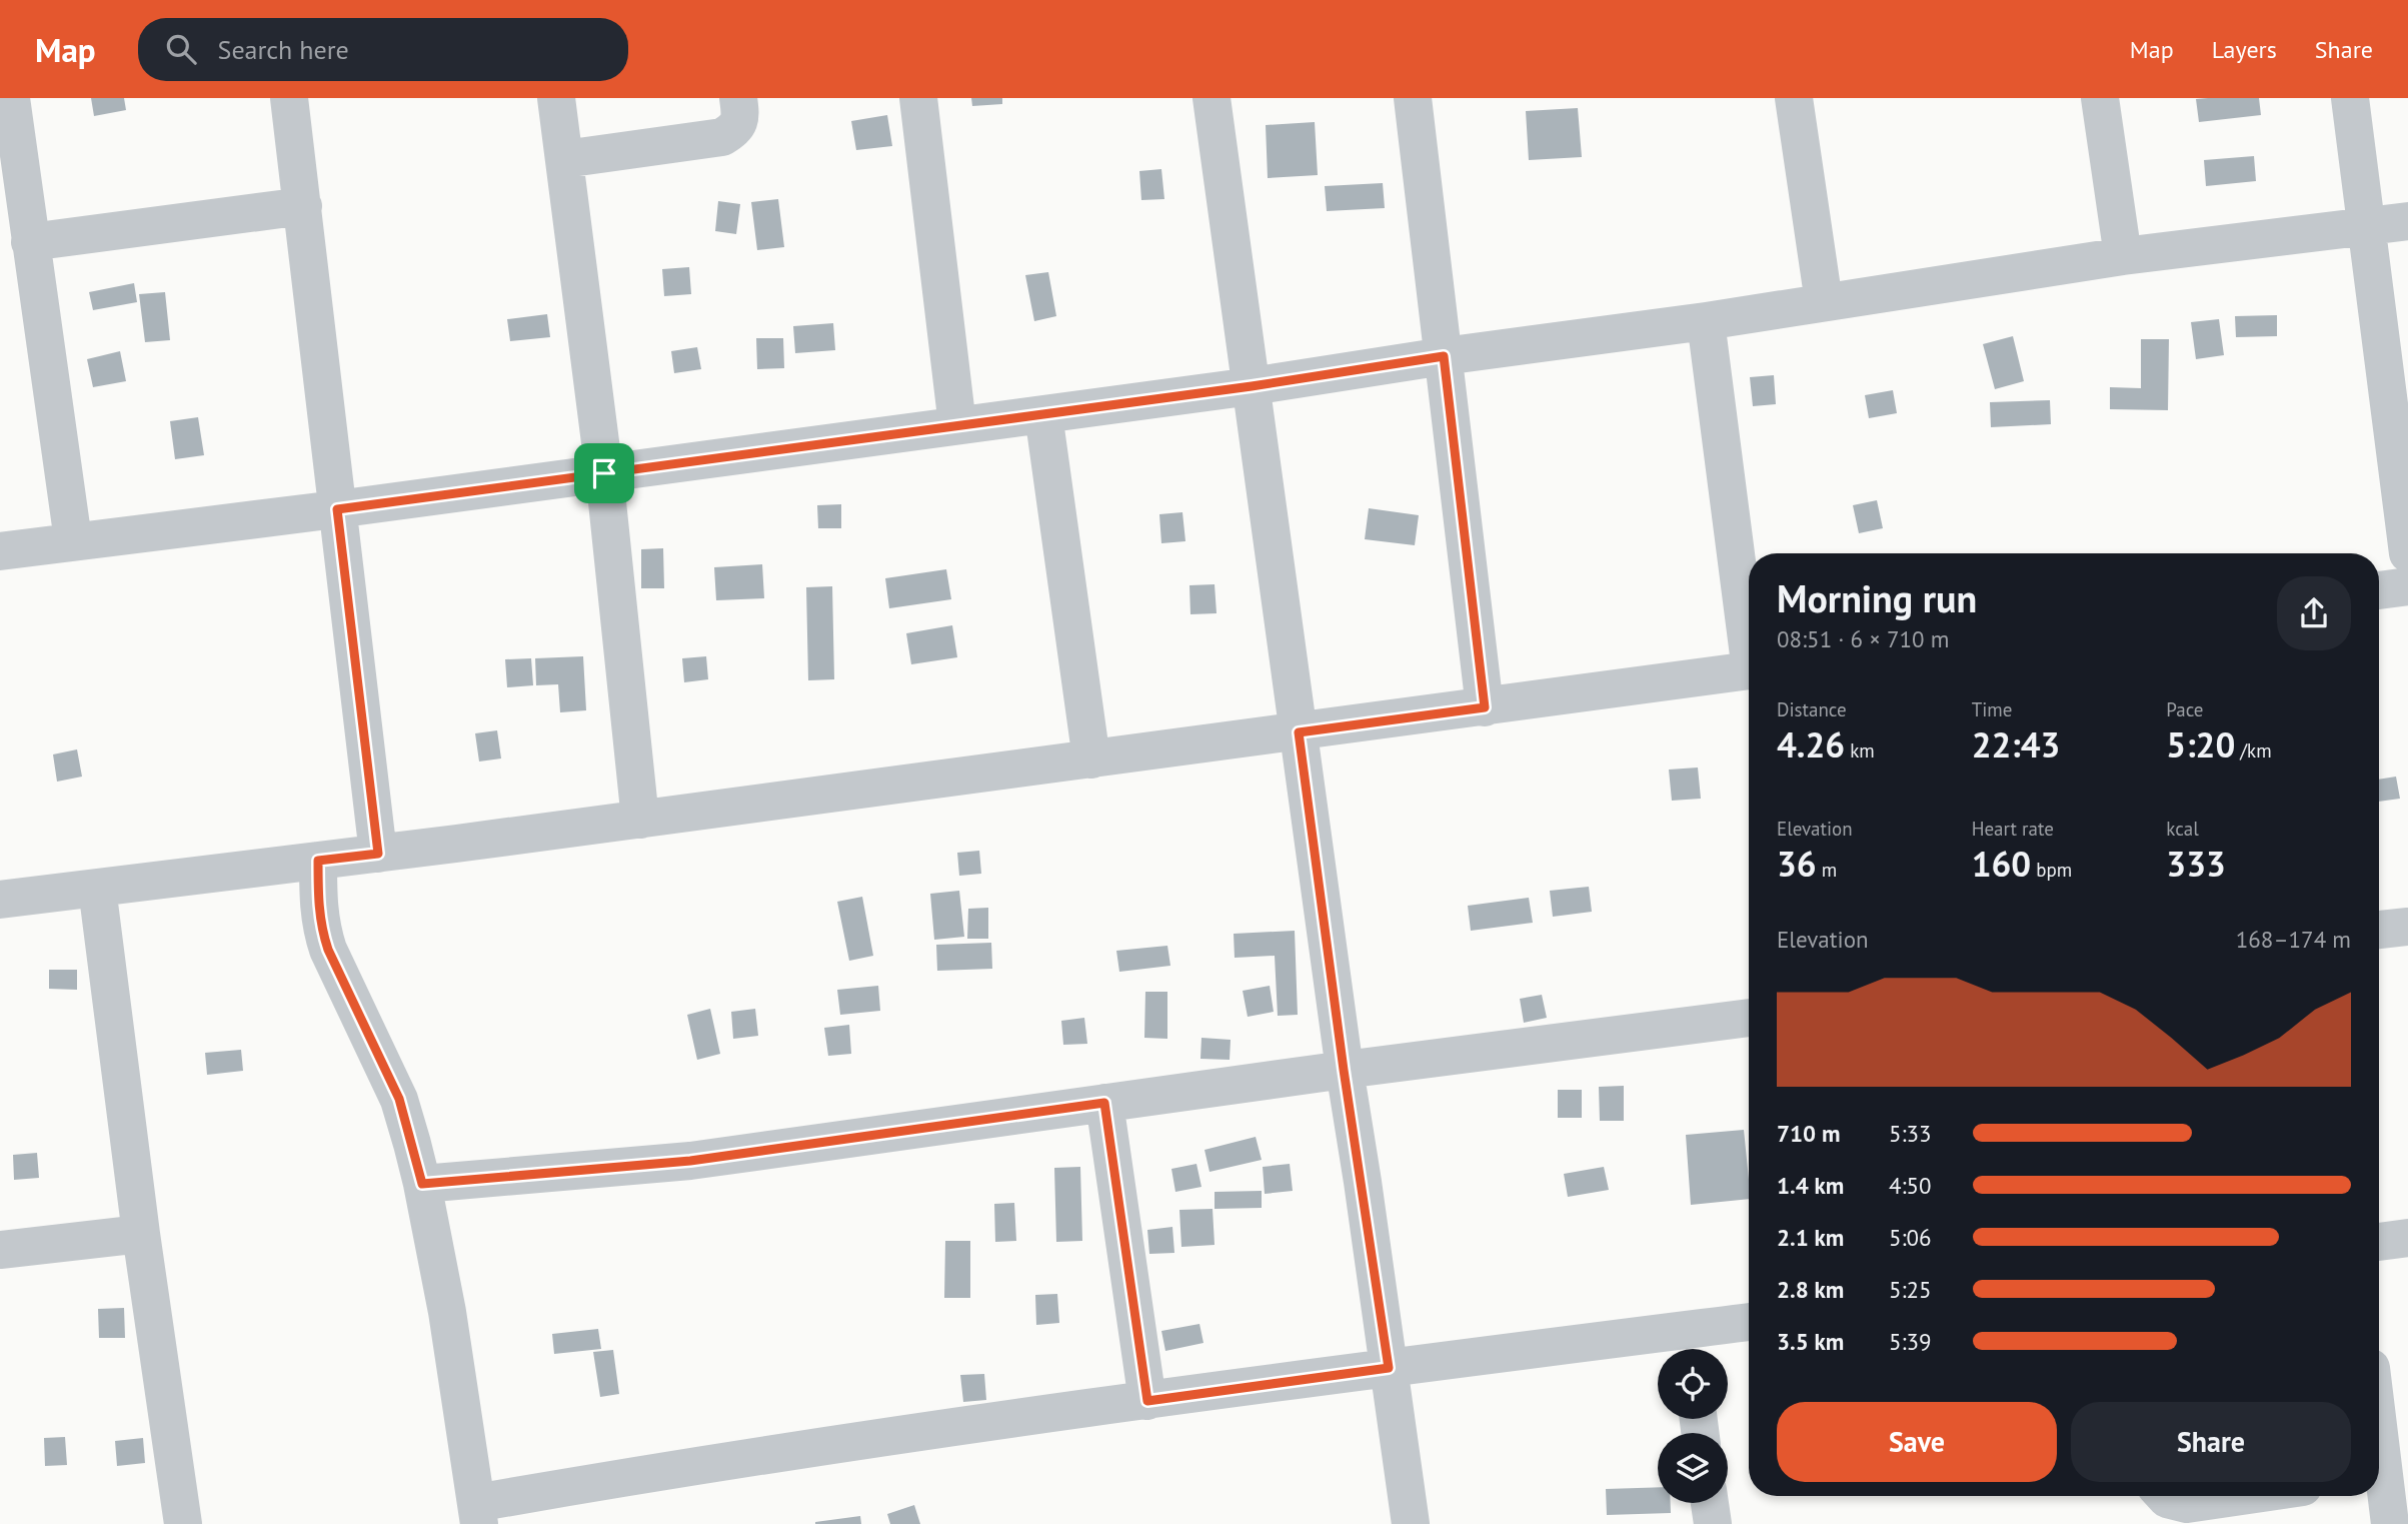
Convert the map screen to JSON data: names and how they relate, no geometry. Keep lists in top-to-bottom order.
{
  "page": {
    "header": "Map",
    "search": "Search here",
    "nav": ["Map", "Layers", "Share"],
    "heading": ["Morning run", "08:51 · 6 × 710 m"],
    "stats": [
      ["Distance", "4.26 km"],
      ["Time", "22:43"],
      ["Pace", "5:20 /km"],
      ["Elevation", "36 m"],
      ["Heart rate", "160 bpm"],
      ["kcal", "333"]
    ],
    "chart": ["Elevation", "168–174 m"],
    "list": [
      {
        "name": "710 m",
        "note": "5:33"
      },
      {
        "name": "1.4 km",
        "note": "4:50"
      },
      {
        "name": "2.1 km",
        "note": "5:06"
      },
      {
        "name": "2.8 km",
        "note": "5:25"
      },
      {
        "name": "3.5 km",
        "note": "5:39"
      }
    ],
    "buttons": ["Save", "Share"]
  }
}
